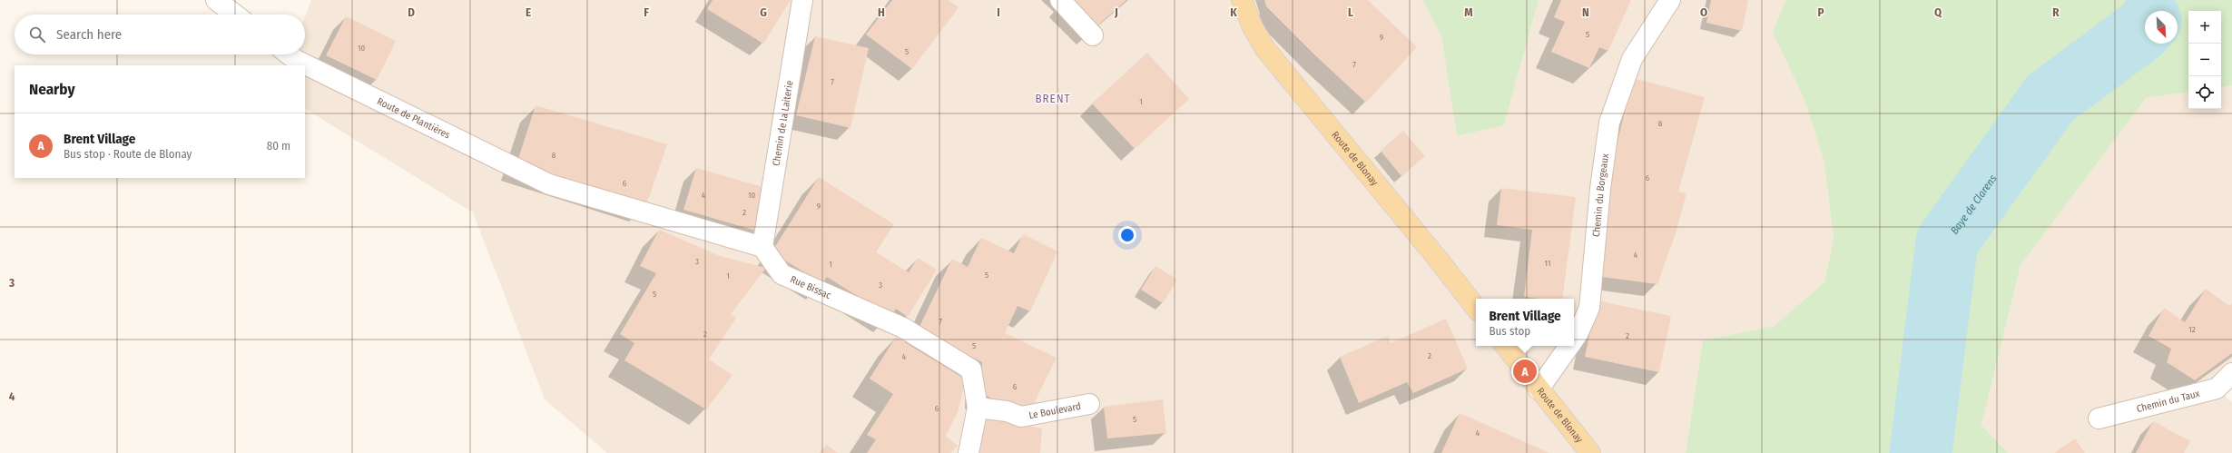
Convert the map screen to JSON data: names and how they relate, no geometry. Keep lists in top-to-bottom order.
{
  "streets": {
    "main road": ["Route de Blonay"],
    "street": [
      "Route de Plantières",
      "Chemin de la Laiterie",
      "Chemin du Borgeaux",
      "Rue Bissac",
      "Chemin du Taux",
      "Le Boulevard"
    ]
  },
  "crossings": [
    ["Route de Plantières", "Chemin de la Laiterie"],
    ["Route de Plantières", "Rue Bissac"],
    ["Chemin de la Laiterie", "Rue Bissac"],
    ["Route de Blonay", "Chemin du Borgeaux"],
    ["Rue Bissac", "Le Boulevard"]
  ],
  "districts": ["BRENT"],
  "water": ["Baye de Clarens"],
  "house_numbers": [
    "5",
    "9",
    "10",
    "5",
    "7",
    "7",
    "1",
    "8",
    "8",
    "6",
    "6",
    "4",
    "10",
    "9",
    "2",
    "4",
    "3",
    "11",
    "1",
    "5",
    "1",
    "3",
    "5",
    "7",
    "12",
    "2",
    "2",
    "5",
    "2",
    "4",
    "6",
    "6",
    "5",
    "4"
  ],
  "north": "bottom right",
  "page": {
    "map_buttons": ["+", "−"],
    "search": "Search here",
    "heading": "Nearby",
    "list": [
      {
        "mark": "A",
        "name": "Brent Village",
        "note": "Bus stop · Route de Blonay",
        "value": "80 m"
      }
    ],
    "popup": ["Brent Village", "Bus stop"],
    "pins": "A"
  },
  "grid": {
    "columns": [
      "D",
      "E",
      "F",
      "G",
      "H",
      "I",
      "J",
      "K",
      "L",
      "M",
      "N",
      "O",
      "P",
      "Q",
      "R"
    ],
    "rows": ["3", "4"]
  }
}
